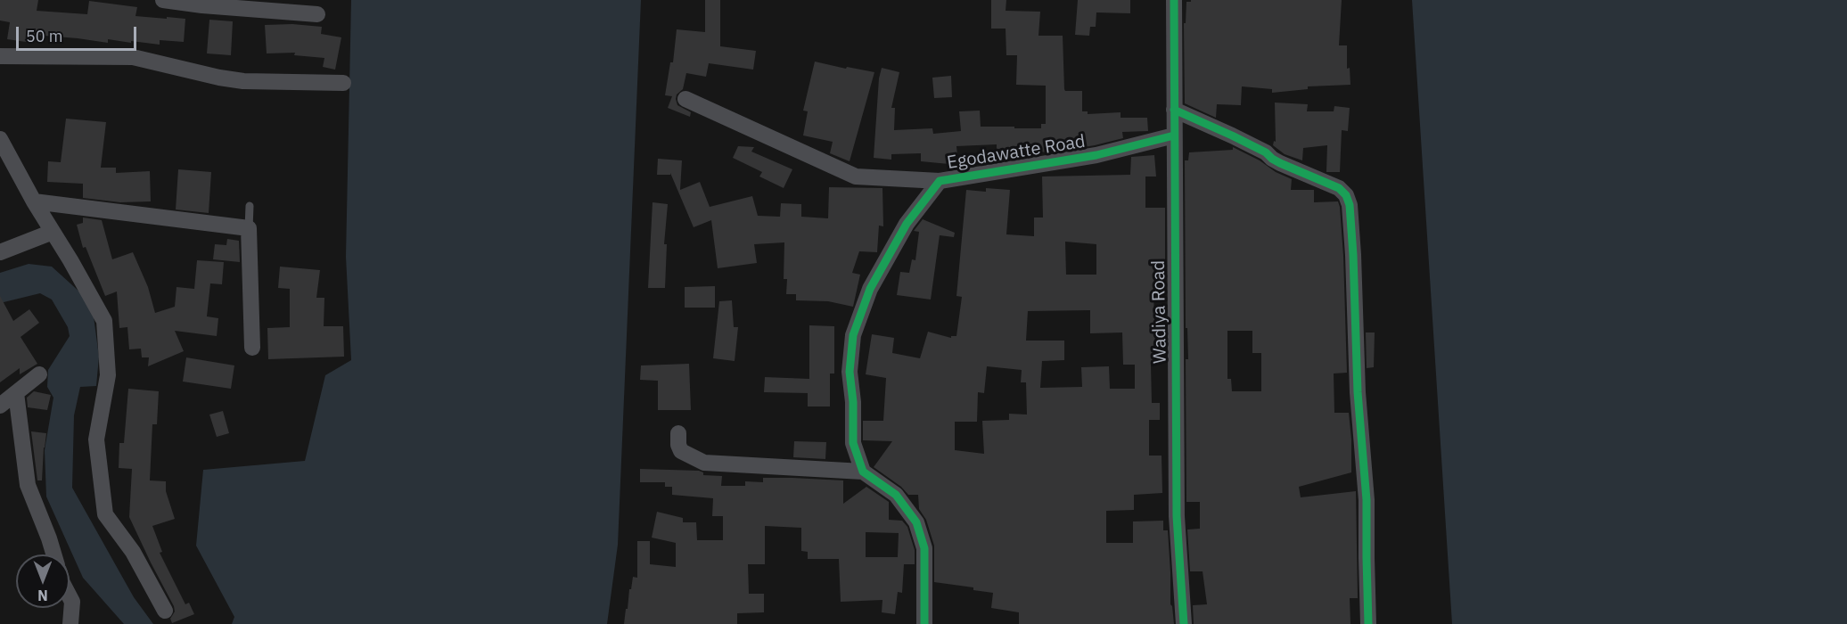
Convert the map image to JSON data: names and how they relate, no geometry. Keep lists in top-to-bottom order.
{
  "streets": {
    "street": ["Egodawatte Road", "Wadiya Road"]
  },
  "crossings": [
    ["Egodawatte Road", "Wadiya Road"]
  ],
  "scale_bar": "50 m",
  "north": "bottom"
}
